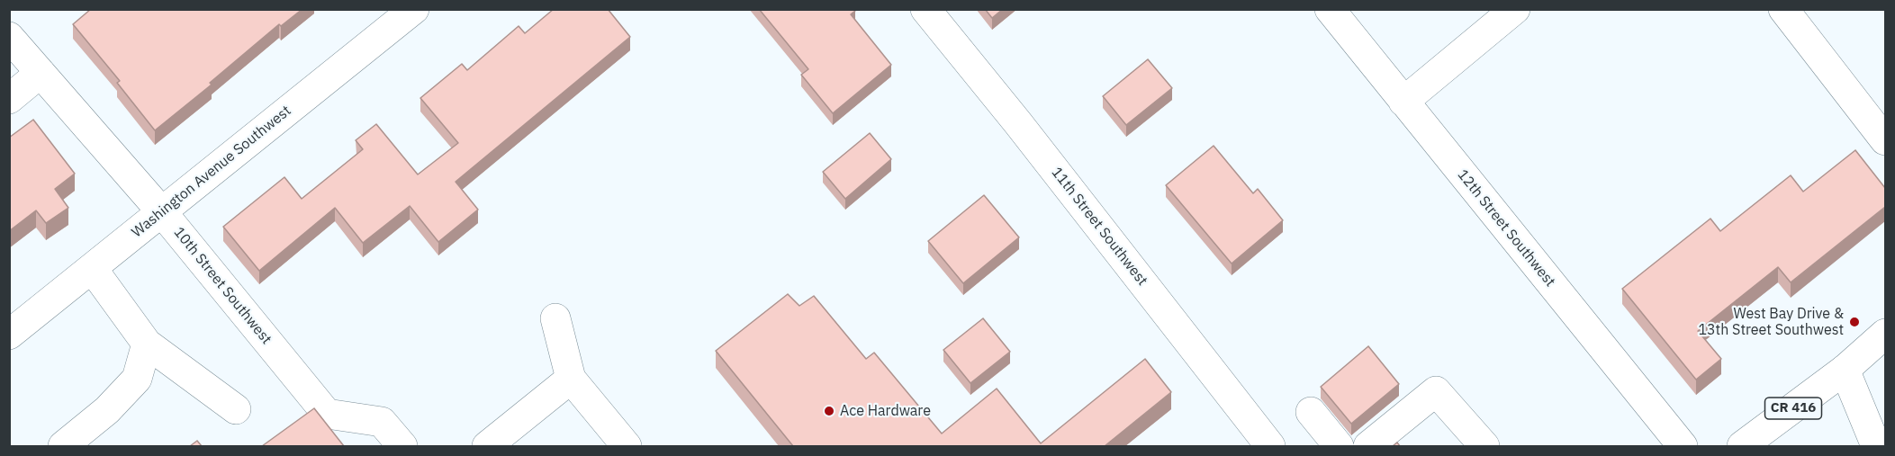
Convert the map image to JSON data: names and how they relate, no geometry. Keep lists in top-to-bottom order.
{
  "streets": {
    "street": [
      "Washington Avenue Southwest",
      "11th Street Southwest",
      "12th Street Southwest",
      "10th Street Southwest",
      "CR 416"
    ]
  },
  "crossings": [
    ["Washington Avenue Southwest", "10th Street Southwest"]
  ],
  "places": ["West Bay Drive & 13th Street Southwest", "Ace Hardware"]
}
